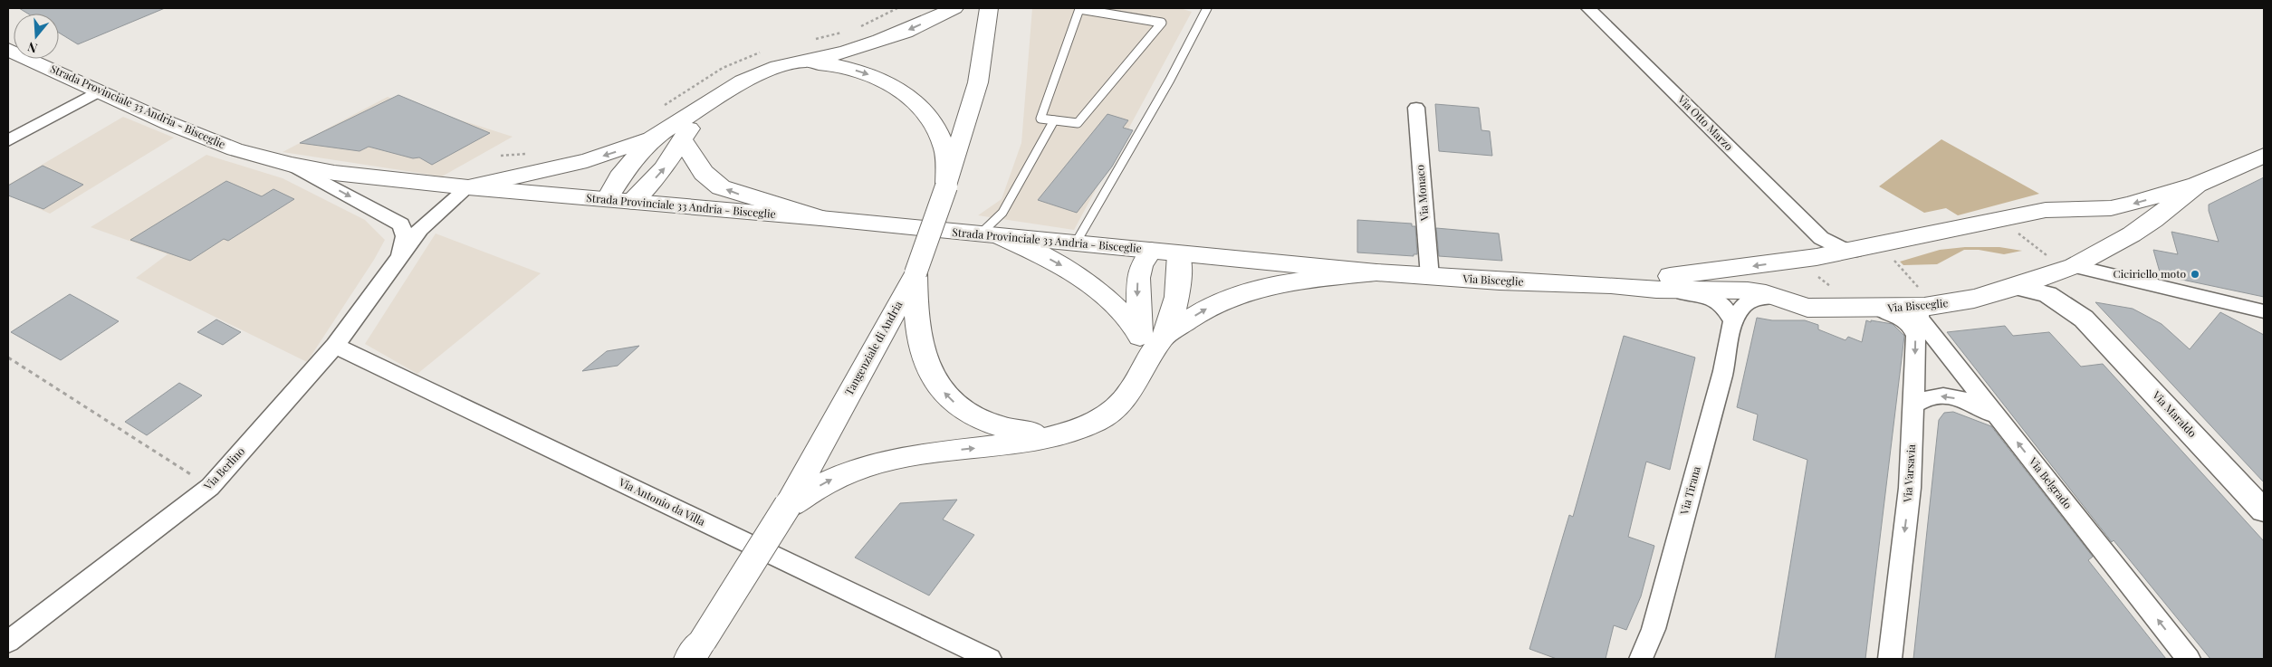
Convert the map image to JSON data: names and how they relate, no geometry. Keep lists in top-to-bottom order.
{
  "streets": {
    "main road": ["Strada Provinciale 33 Andria - Bisceglie", "Via Bisceglie", "Tangenziale di Andria"],
    "street": [
      "Via Otto Marzo",
      "Via Monaco",
      "Via Maraldo",
      "Via Berlino",
      "Via Varsavia",
      "Via Belgrado",
      "Via Tirana",
      "Via Antonio da Villa"
    ]
  },
  "crossings": [
    ["Strada Provinciale 33 Andria - Bisceglie", "Via Bisceglie"],
    ["Strada Provinciale 33 Andria - Bisceglie", "Via Berlino"],
    ["Via Otto Marzo", "Via Bisceglie"],
    ["Via Monaco", "Via Bisceglie"],
    ["Via Bisceglie", "Via Maraldo"],
    ["Via Bisceglie", "Via Varsavia"],
    ["Via Bisceglie", "Via Belgrado"],
    ["Via Bisceglie", "Via Tirana"],
    ["Via Berlino", "Via Antonio da Villa"]
  ],
  "one_way": ["Via Varsavia", "Via Belgrado"],
  "places": ["Ciciriello moto"],
  "north": "bottom"
}
